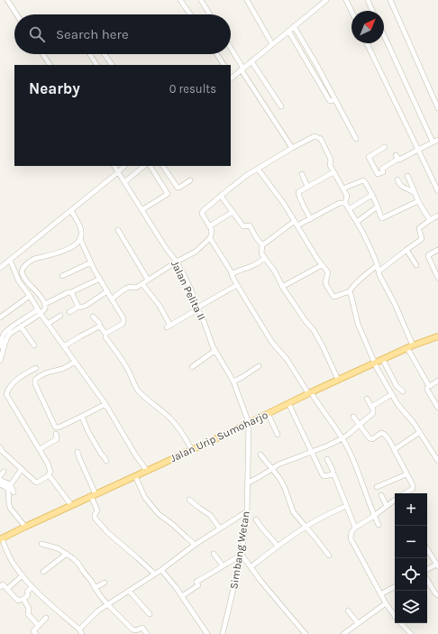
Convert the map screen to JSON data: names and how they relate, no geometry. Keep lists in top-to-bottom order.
{
  "streets": {
    "main road": ["Jalan Urip Sumoharjo"],
    "street": ["Jalan Pelita II", "Simbang Wetan"]
  },
  "crossings": [
    ["Jalan Pelita II", "Jalan Urip Sumoharjo"],
    ["Jalan Pelita II", "Simbang Wetan"],
    ["Jalan Urip Sumoharjo", "Simbang Wetan"]
  ],
  "north": "top right",
  "page": {
    "search": "Search here",
    "heading": ["Nearby", "0 results"],
    "map_buttons": ["+", "−"]
  }
}
